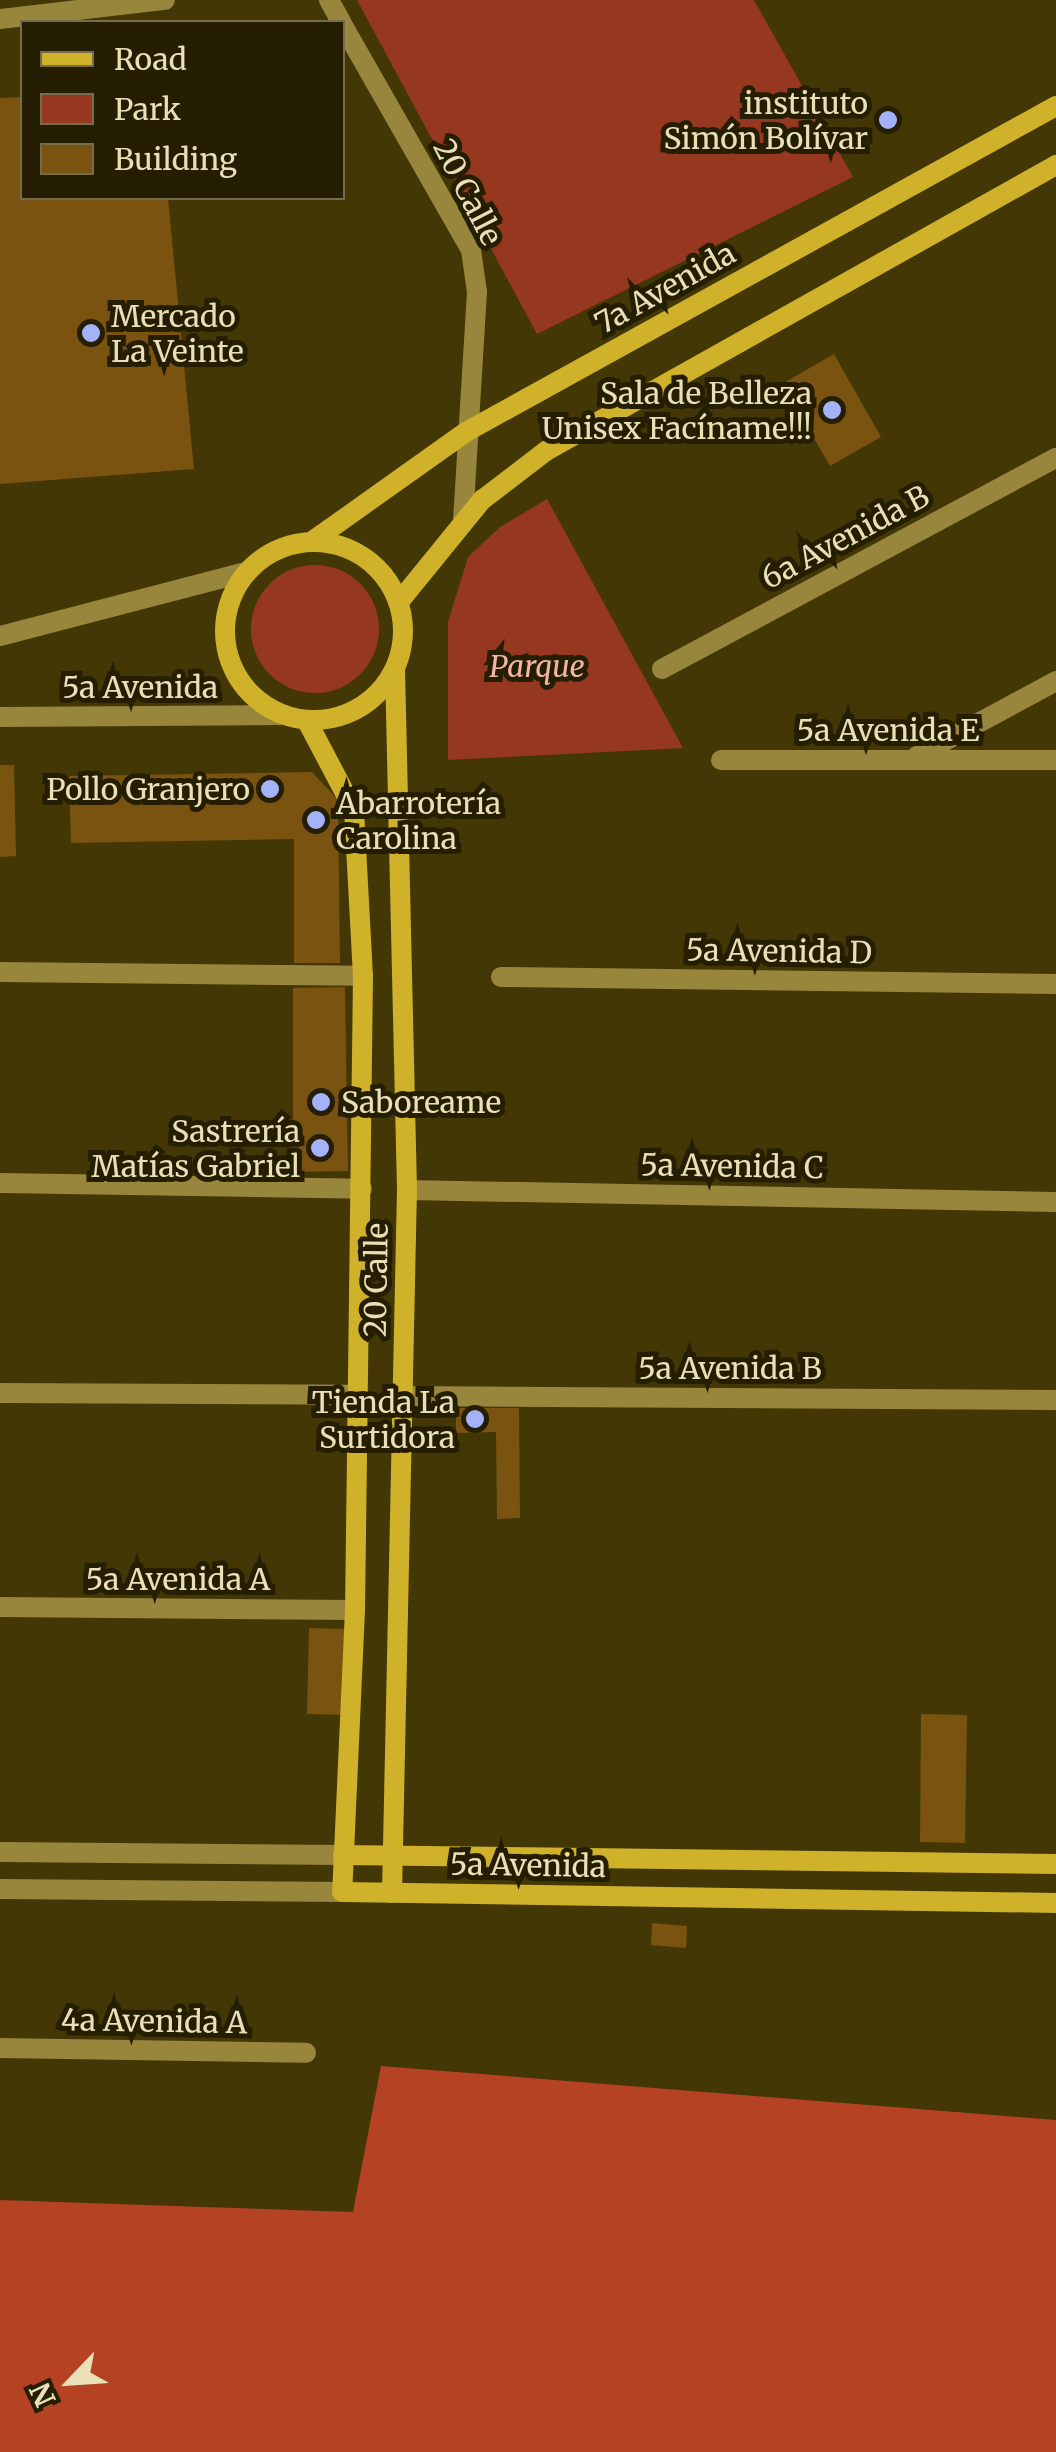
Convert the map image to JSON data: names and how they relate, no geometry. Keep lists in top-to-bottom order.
{
  "streets": {
    "street": [
      "20 Calle",
      "7a Avenida",
      "6a Avenida B",
      "5a Avenida",
      "5a Avenida E",
      "5a Avenida D",
      "5a Avenida C",
      "5a Avenida B",
      "5a Avenida A",
      "4a Avenida A"
    ]
  },
  "crossings": [
    ["20 Calle", "7a Avenida"],
    ["20 Calle", "5a Avenida"],
    ["20 Calle", "5a Avenida C"],
    ["20 Calle", "5a Avenida B"],
    ["20 Calle", "5a Avenida A"],
    ["7a Avenida", "5a Avenida"]
  ],
  "parks": ["Parque"],
  "places": [
    "instituto Simón Bolívar",
    "Mercado La Veinte",
    "Sala de Belleza Unisex Facíname!!!",
    "Pollo Granjero",
    "Abarrotería Carolina",
    "Saboreame",
    "Sastrería Matías Gabriel",
    "Tienda La Surtidora"
  ],
  "legend": ["Road", "Park", "Building"],
  "north": "bottom left"
}
